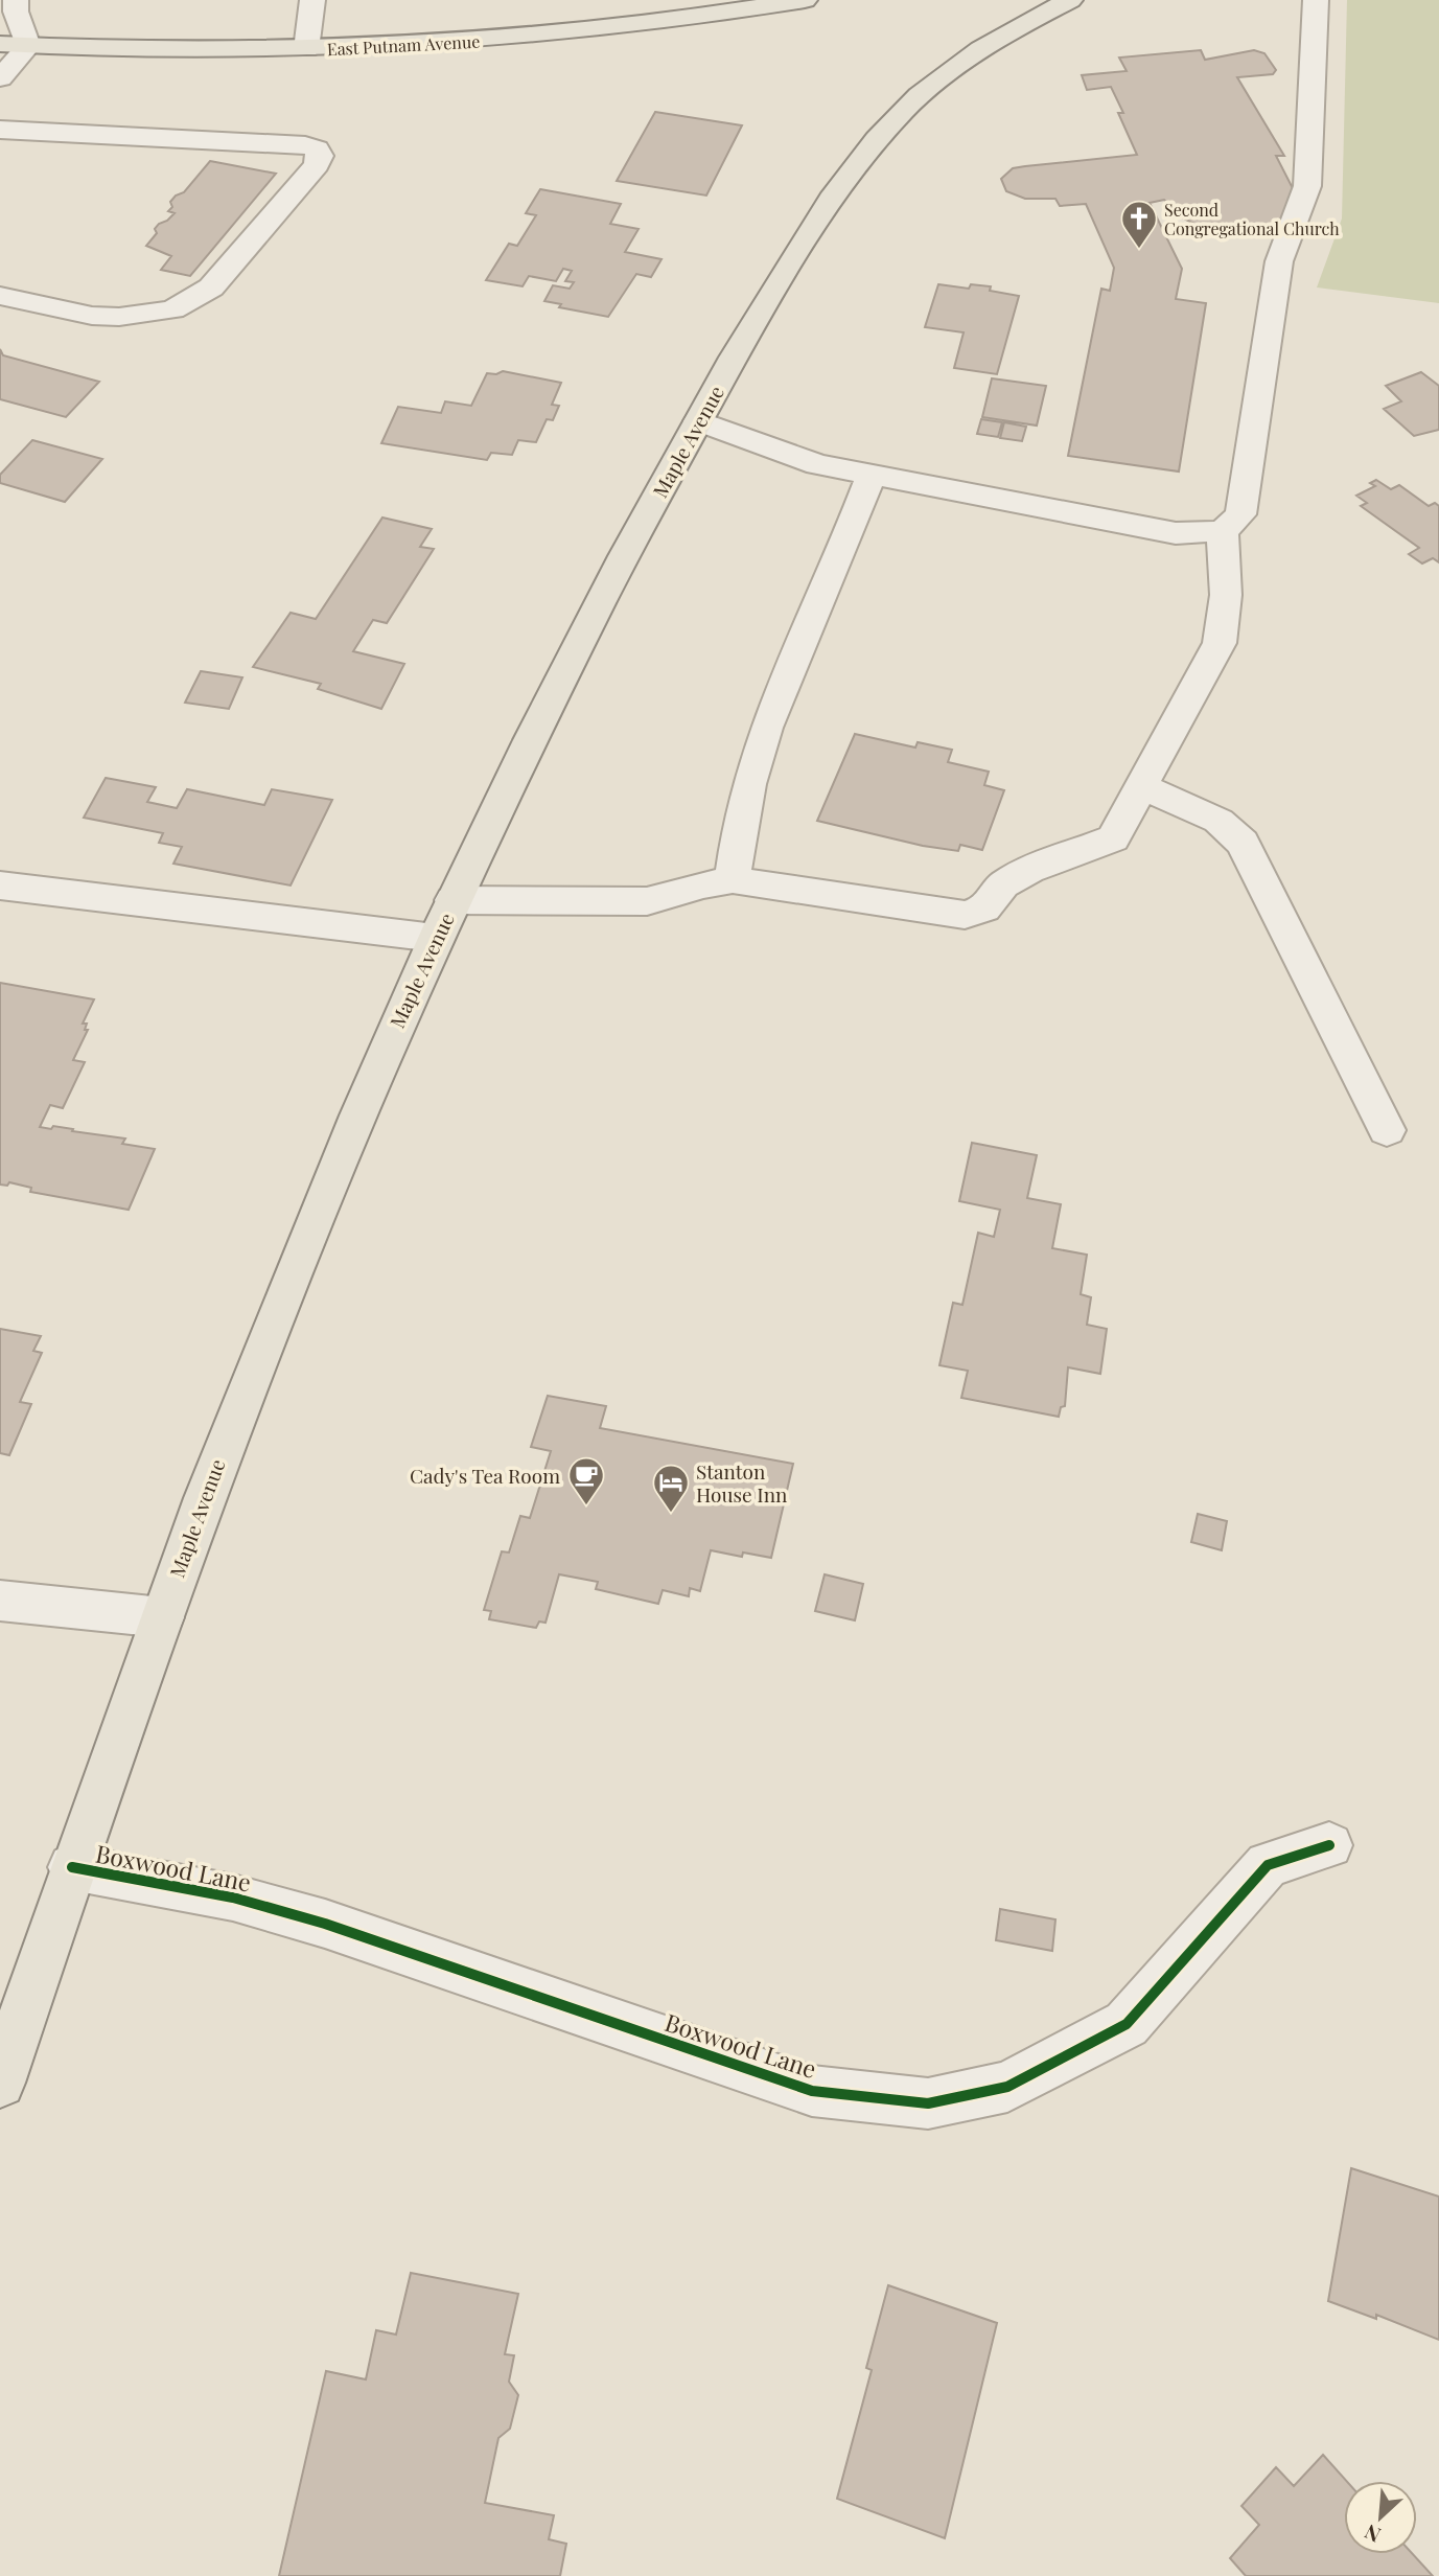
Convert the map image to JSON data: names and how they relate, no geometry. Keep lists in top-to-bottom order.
{
  "streets": {
    "main road": ["East Putnam Avenue", "Maple Avenue"],
    "street": ["Boxwood Lane"]
  },
  "crossings": [
    ["Maple Avenue", "Boxwood Lane"]
  ],
  "places": {
    "church": ["Second Congregational Church"],
    "cafe": ["Cady's Tea Room"],
    "hotel": ["Stanton House Inn"]
  },
  "north": "bottom left"
}
